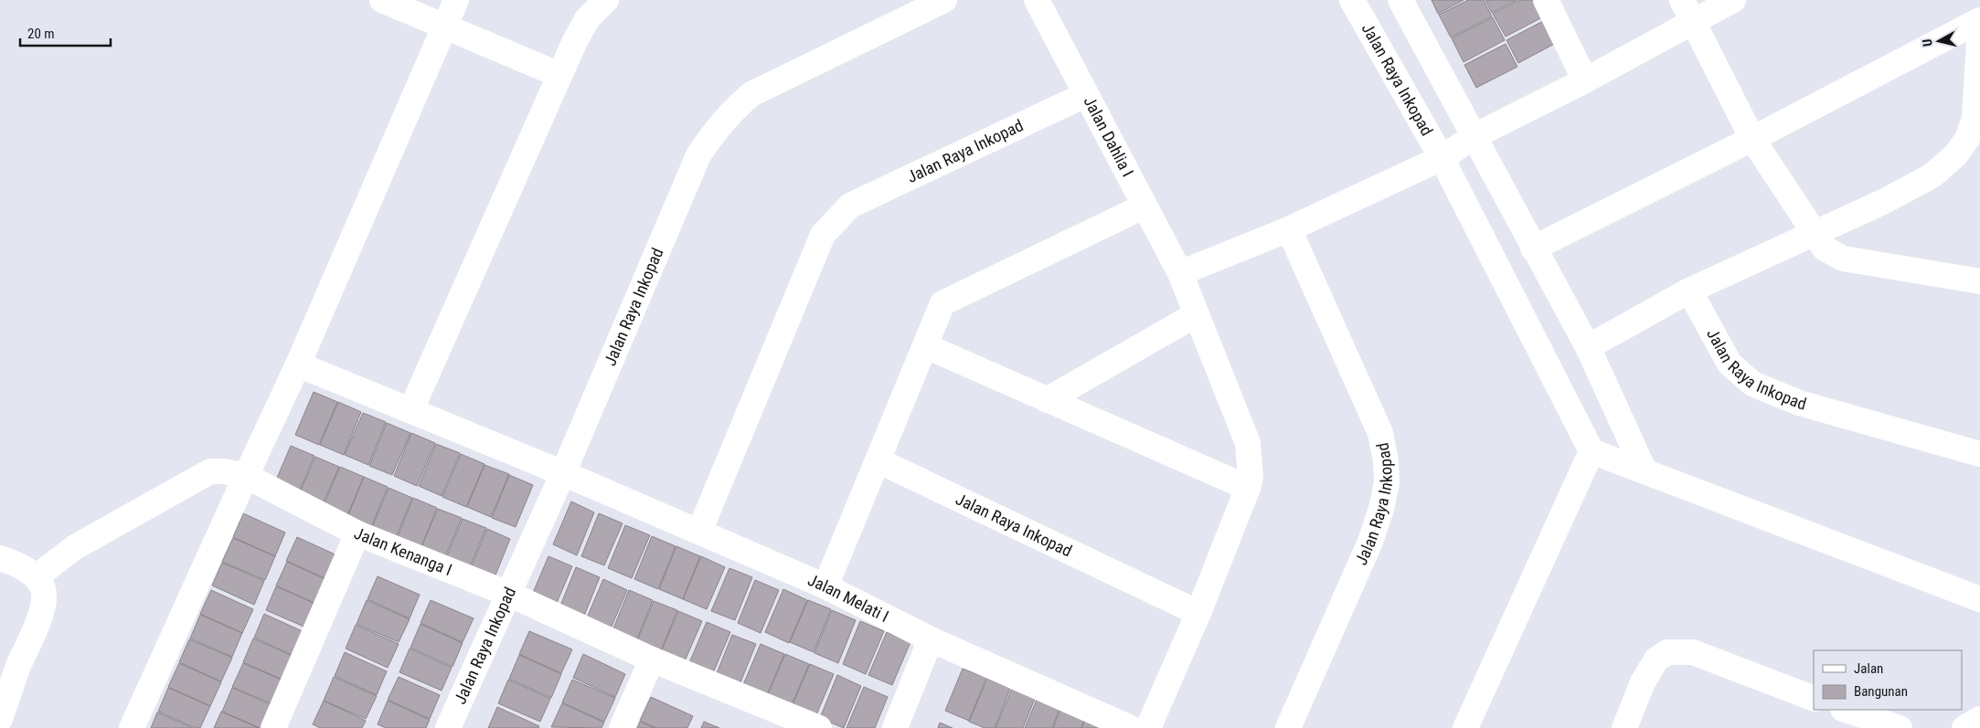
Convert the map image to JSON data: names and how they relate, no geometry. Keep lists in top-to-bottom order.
{
  "streets": {
    "street": [
      "Jalan Raya Inkopad",
      "Jalan Dahlia I",
      "Jalan Kenanga I",
      "Jalan Melati I"
    ]
  },
  "crossings": [
    ["Jalan Raya Inkopad", "Jalan Dahlia I"],
    ["Jalan Raya Inkopad", "Jalan Kenanga I"],
    ["Jalan Raya Inkopad", "Jalan Melati I"]
  ],
  "legend": ["Jalan", "Bangunan"],
  "scale_bar": "20 m",
  "north": "left"
}
